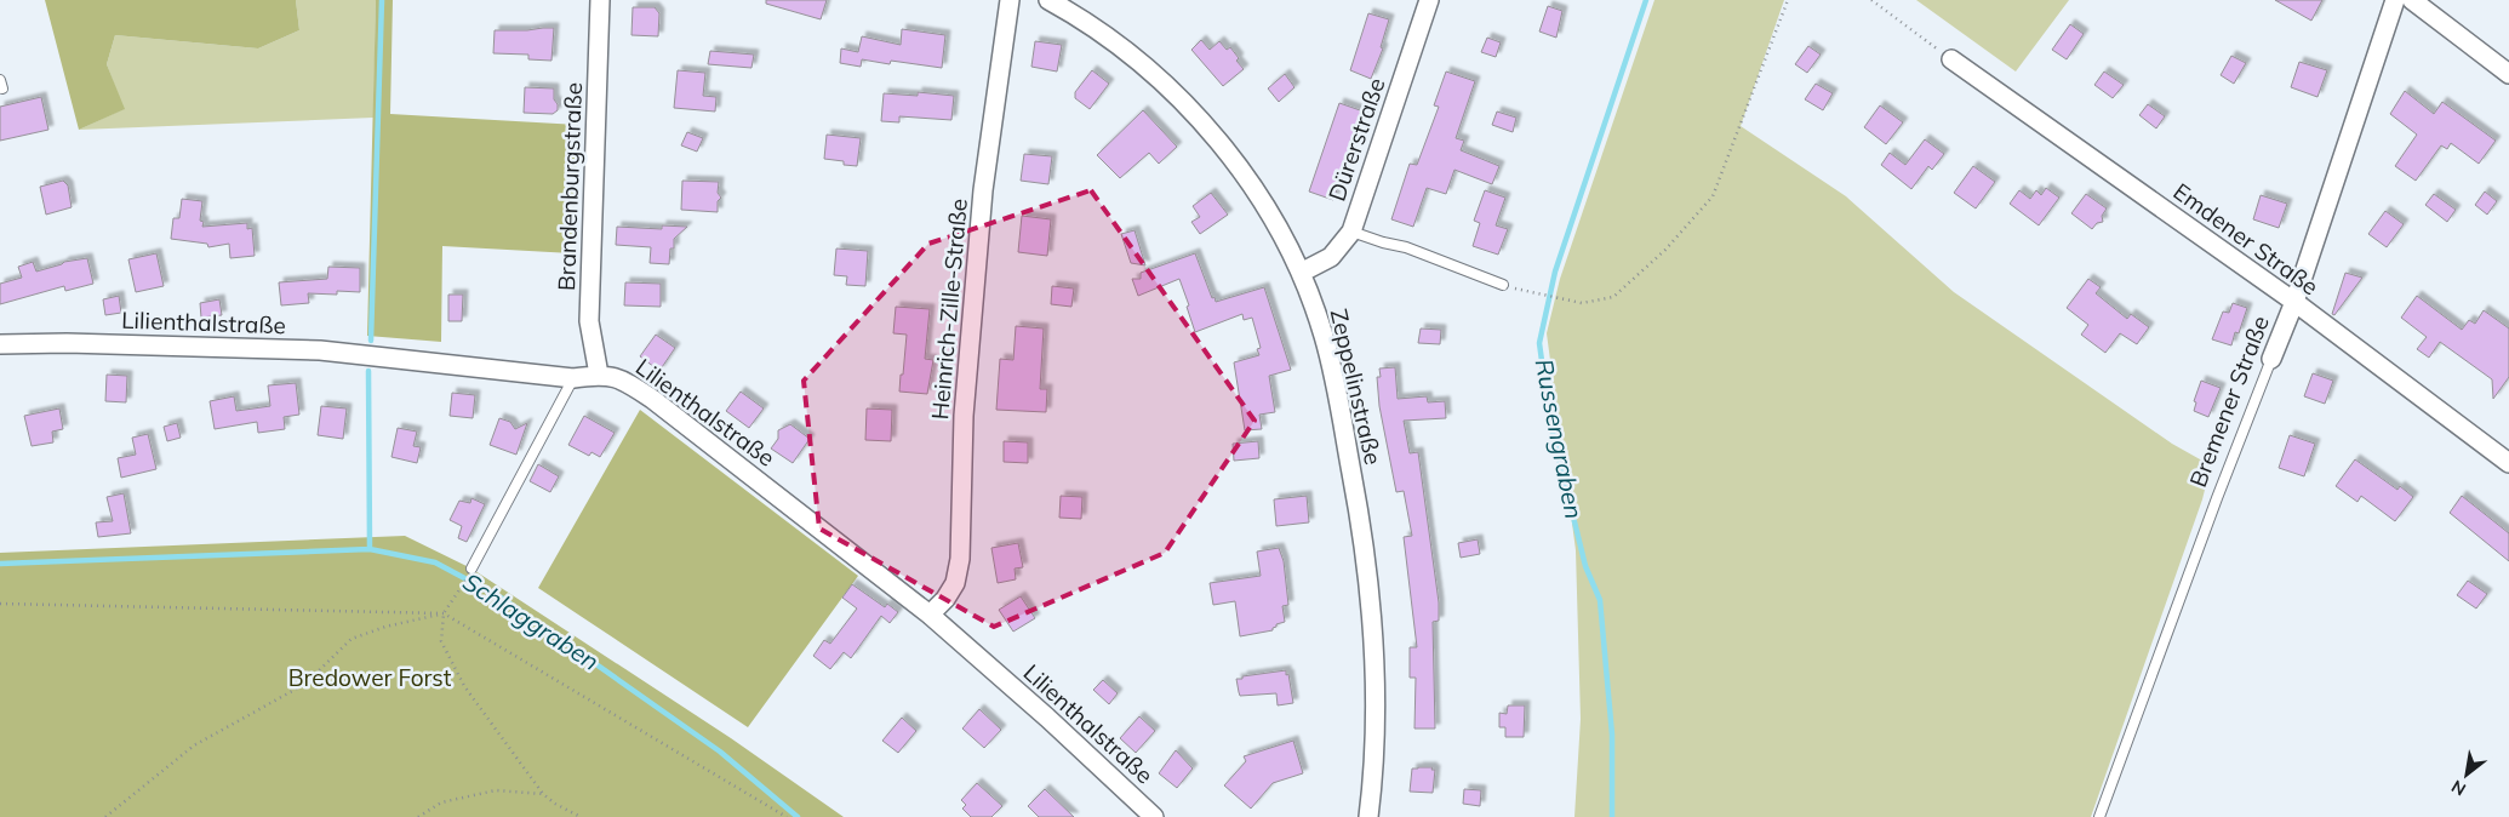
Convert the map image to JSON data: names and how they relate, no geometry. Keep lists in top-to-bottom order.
{
  "streets": {
    "street": [
      "Dürerstraße",
      "Brandenburgstraße",
      "Emdener Straße",
      "Heinrich-Zille-Straße",
      "Lilienthalstraße",
      "Zeppelinstraße",
      "Bremener Straße"
    ]
  },
  "crossings": [
    ["Dürerstraße", "Zeppelinstraße"],
    ["Brandenburgstraße", "Lilienthalstraße"],
    ["Emdener Straße", "Bremener Straße"],
    ["Heinrich-Zille-Straße", "Lilienthalstraße"]
  ],
  "water": ["Russengraben", "Schlaggraben"],
  "parks": ["Bredower Forst"],
  "north": "bottom left"
}
